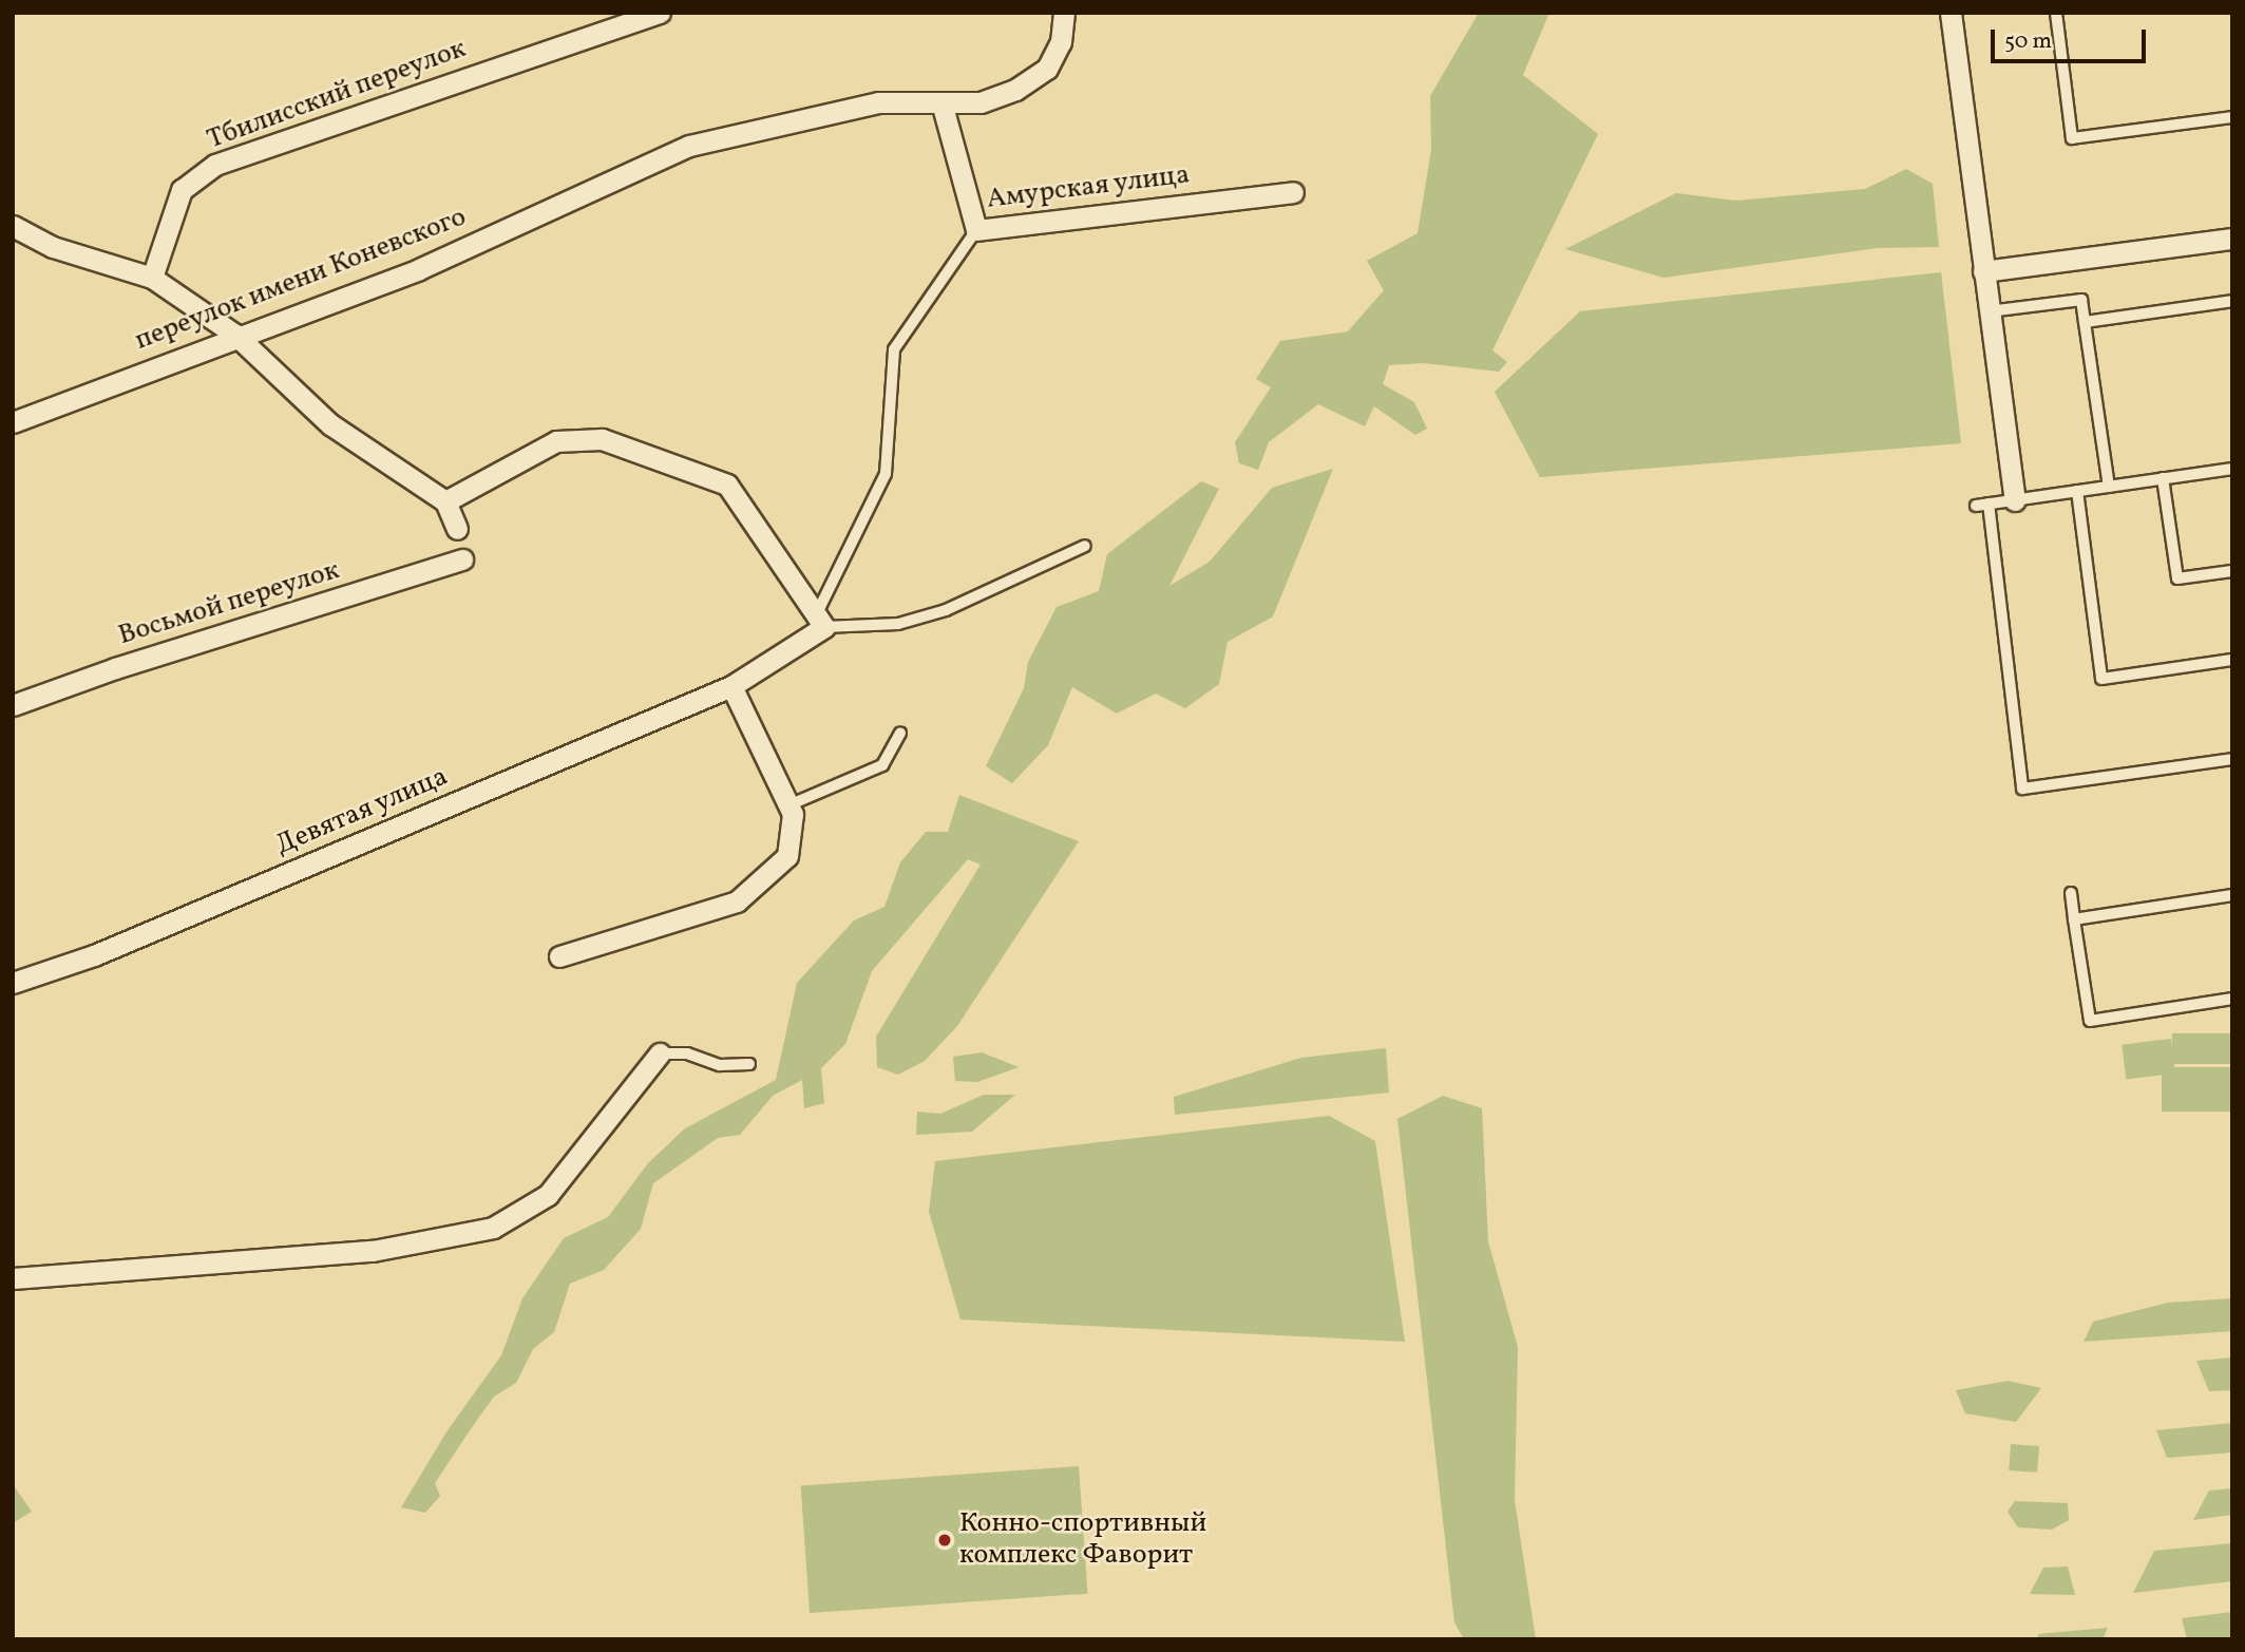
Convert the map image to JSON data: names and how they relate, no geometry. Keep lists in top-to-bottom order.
{
  "streets": {
    "street": [
      "Тбилисский переулок",
      "Амурская улица",
      "переулок имени Коневского",
      "Восьмой переулок",
      "Девятая улица"
    ]
  },
  "crossings": [
    ["Амурская улица", "переулок имени Коневского"]
  ],
  "places": ["Конно-спортивный комплекс Фаворит"],
  "scale_bar": "50 m"
}
